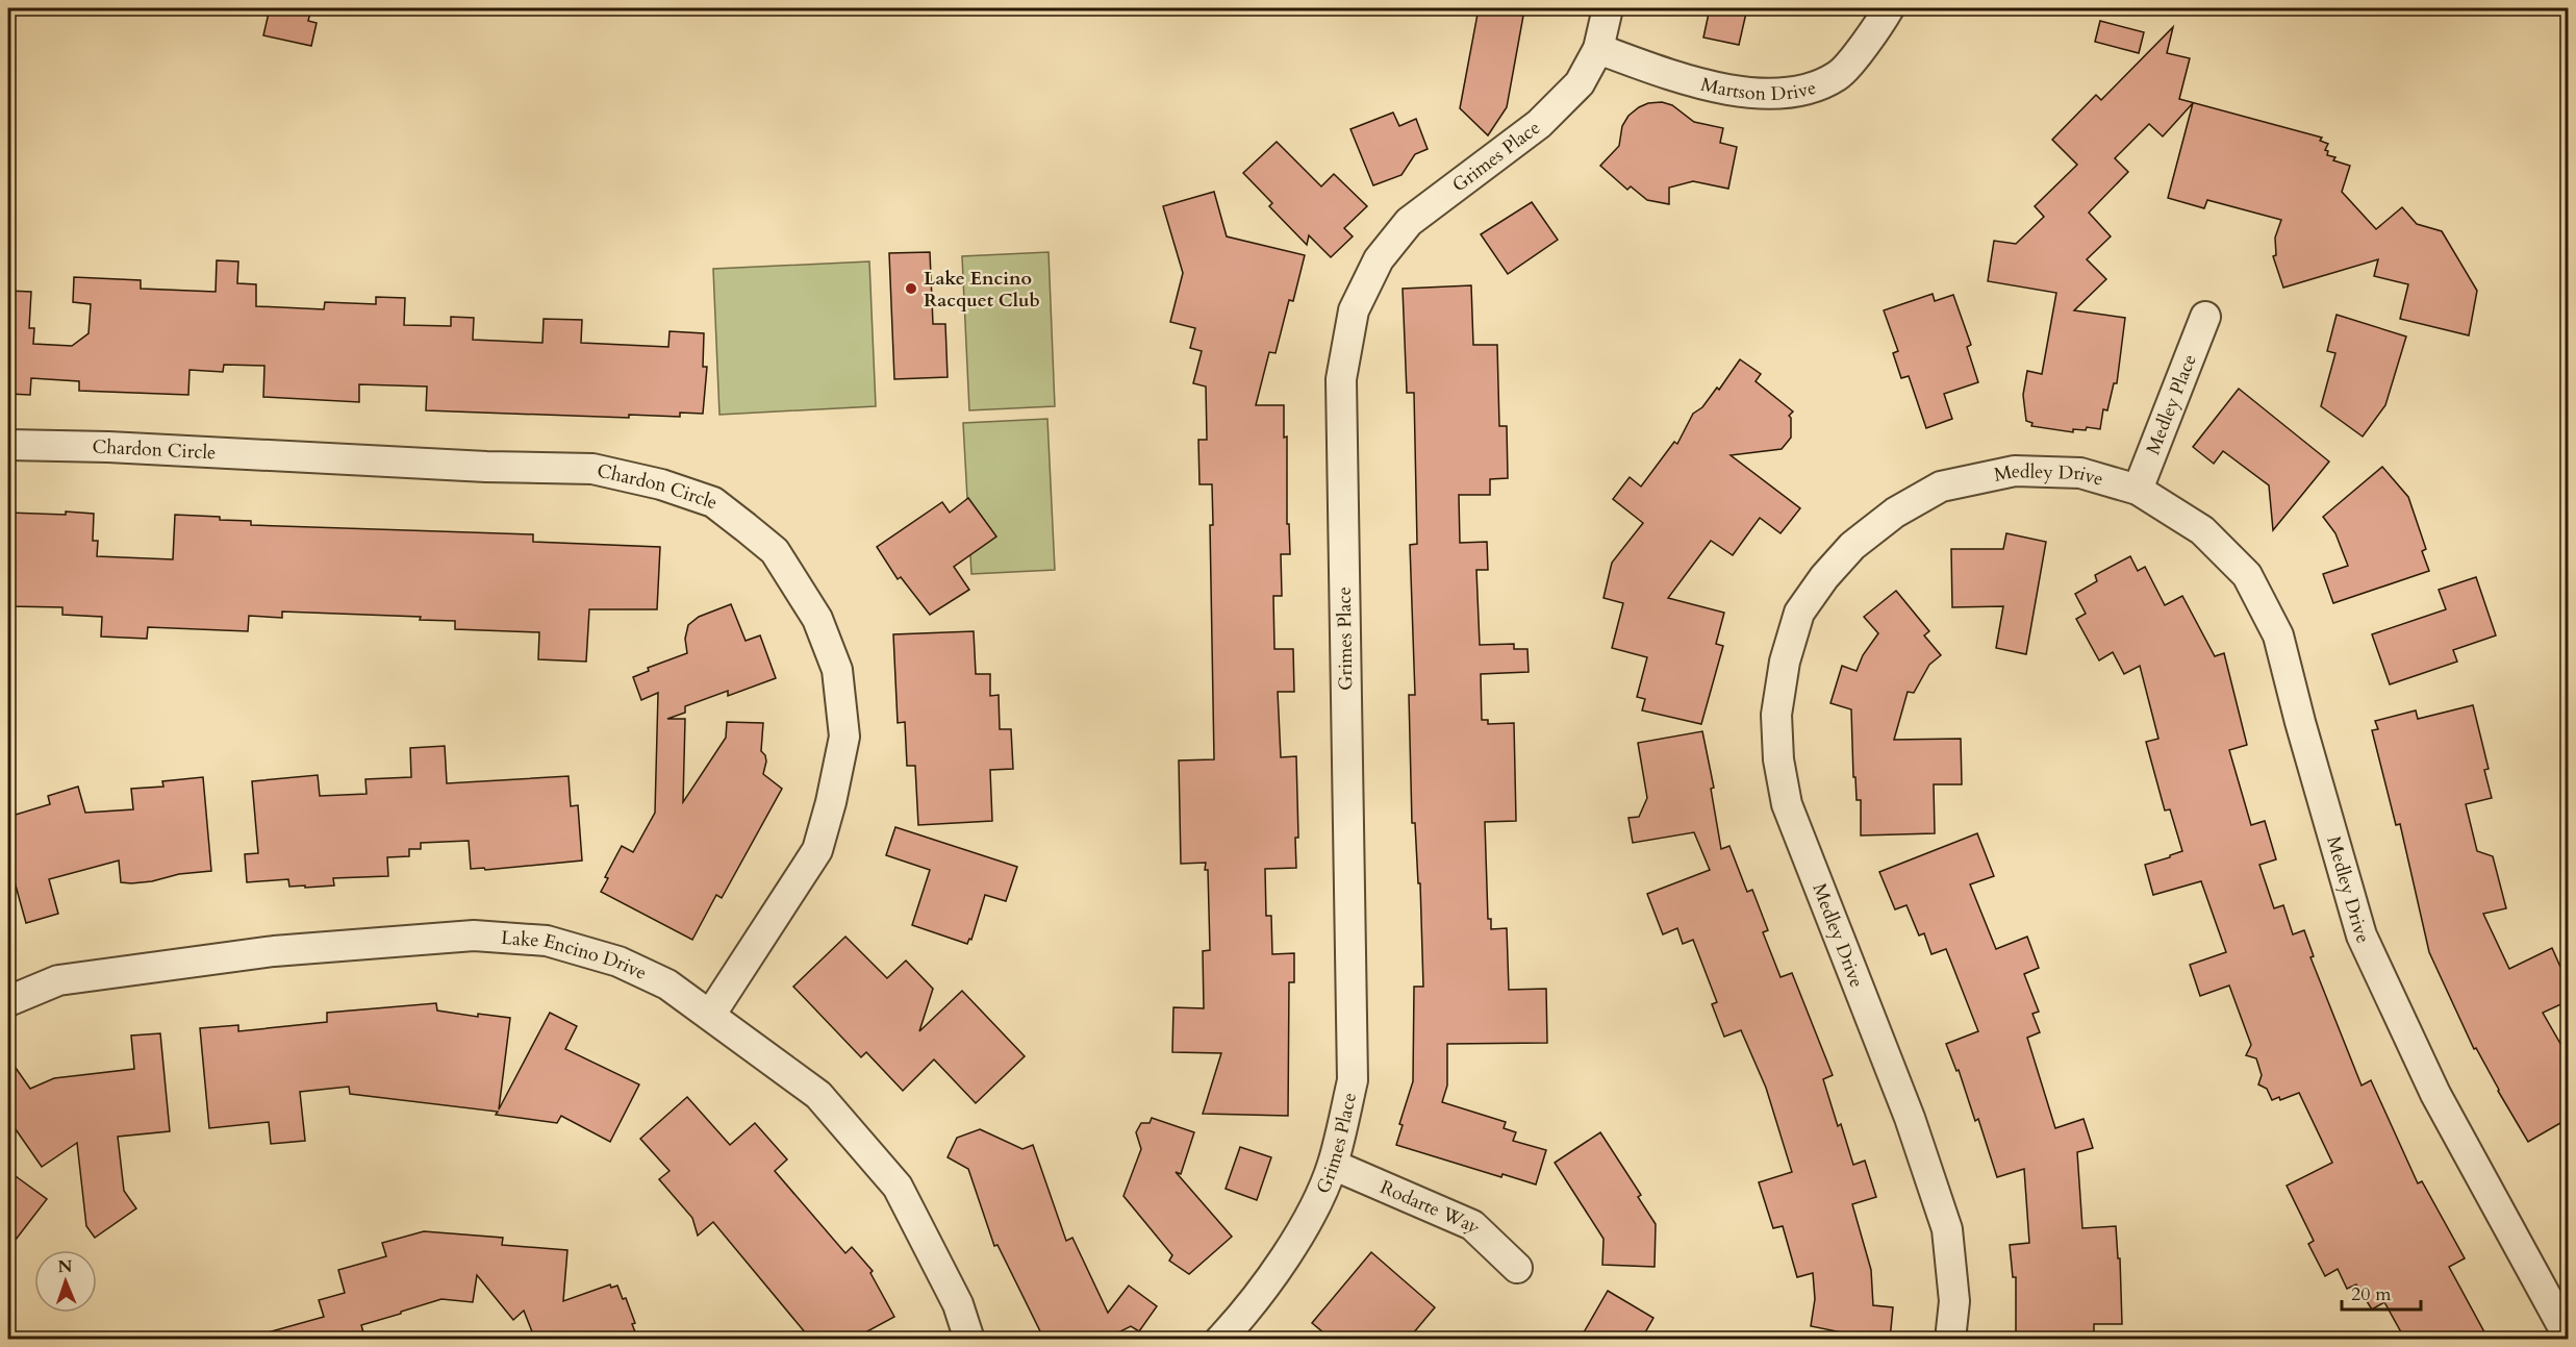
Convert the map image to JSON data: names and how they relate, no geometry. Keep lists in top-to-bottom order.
{
  "streets": {
    "street": [
      "Martson Drive",
      "Grimes Place",
      "Medley Place",
      "Chardon Circle",
      "Medley Drive",
      "Lake Encino Drive",
      "Rodarte Way"
    ]
  },
  "crossings": [
    ["Martson Drive", "Grimes Place"],
    ["Grimes Place", "Rodarte Way"],
    ["Medley Place", "Medley Drive"],
    ["Chardon Circle", "Lake Encino Drive"]
  ],
  "places": ["Lake Encino Racquet Club"],
  "scale_bar": "20 m",
  "north": "top"
}
